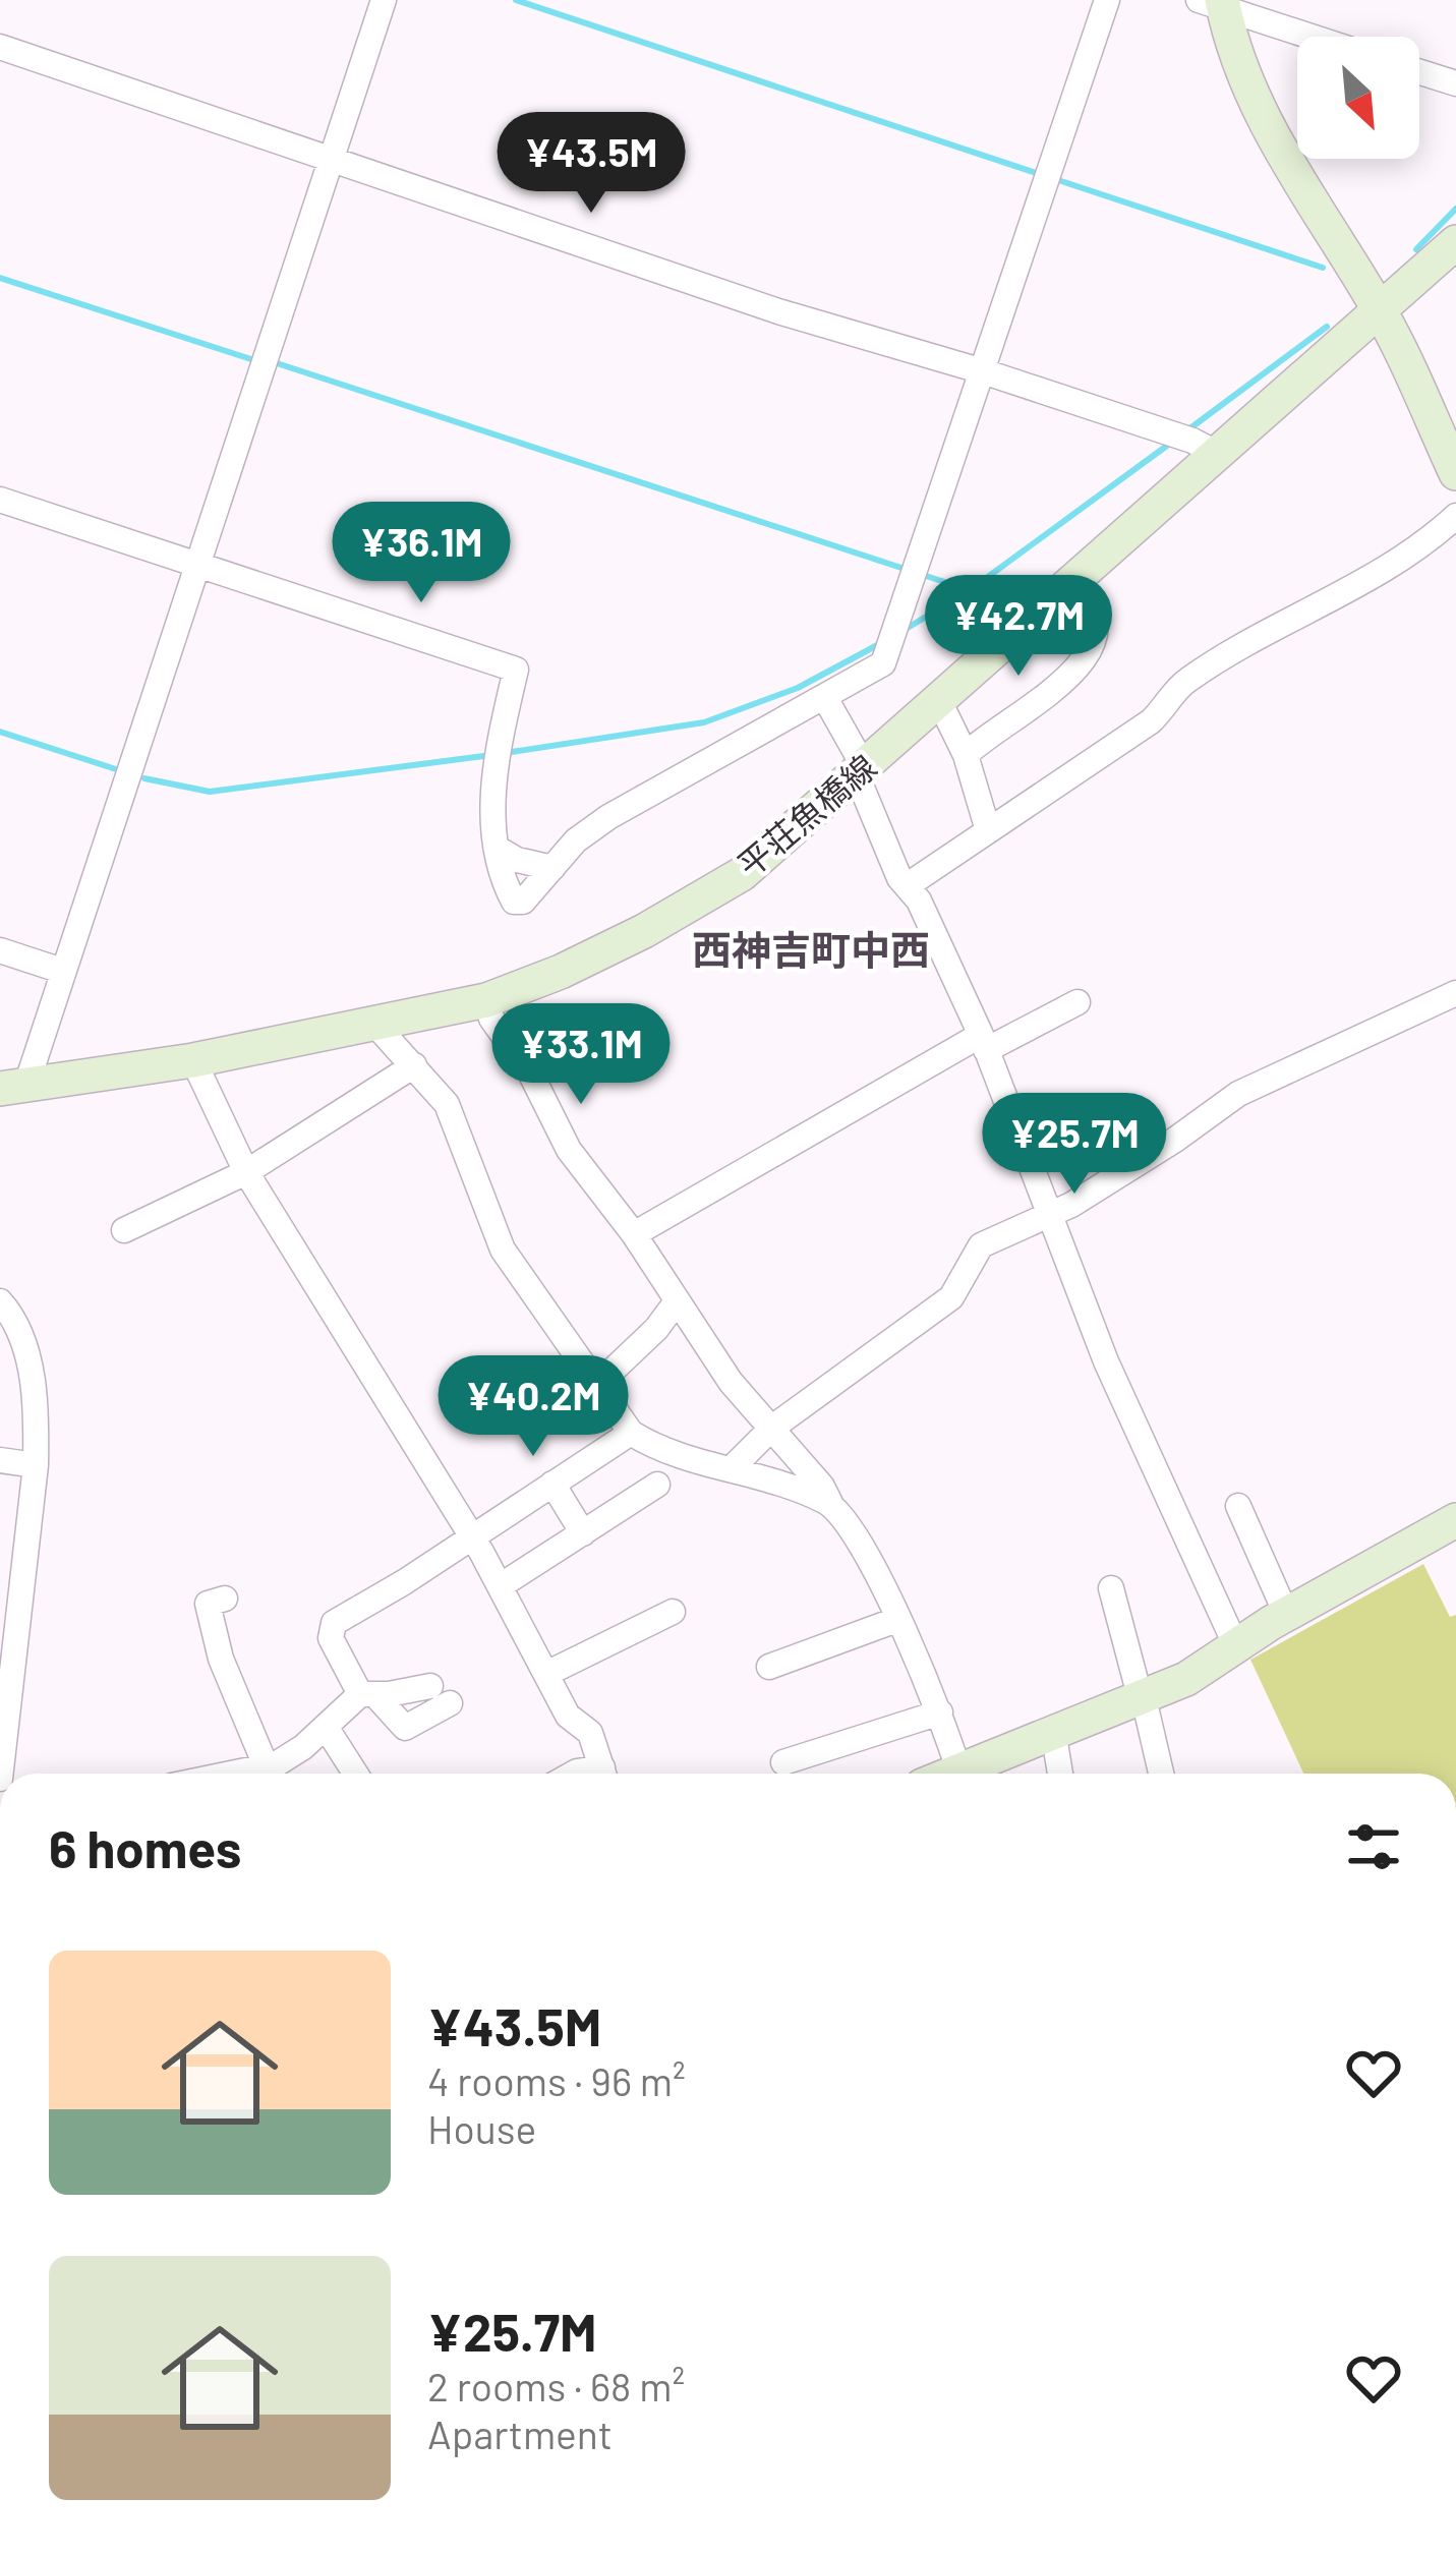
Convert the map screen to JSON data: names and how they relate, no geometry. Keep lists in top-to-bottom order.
{
  "streets": {
    "main road": ["平荘魚橋線"]
  },
  "districts": ["西神吉町中西"],
  "north": "bottom right",
  "page": {
    "price": [
      "¥43.5M",
      "¥36.1M",
      "¥42.7M",
      "¥33.1M",
      "¥25.7M",
      "¥40.2M"
    ],
    "heading": "6 homes",
    "list": [
      {
        "name": "¥43.5M",
        "note": "4 rooms · 96 m² · House"
      },
      {
        "name": "¥25.7M",
        "note": "2 rooms · 68 m² · Apartment"
      }
    ]
  }
}
